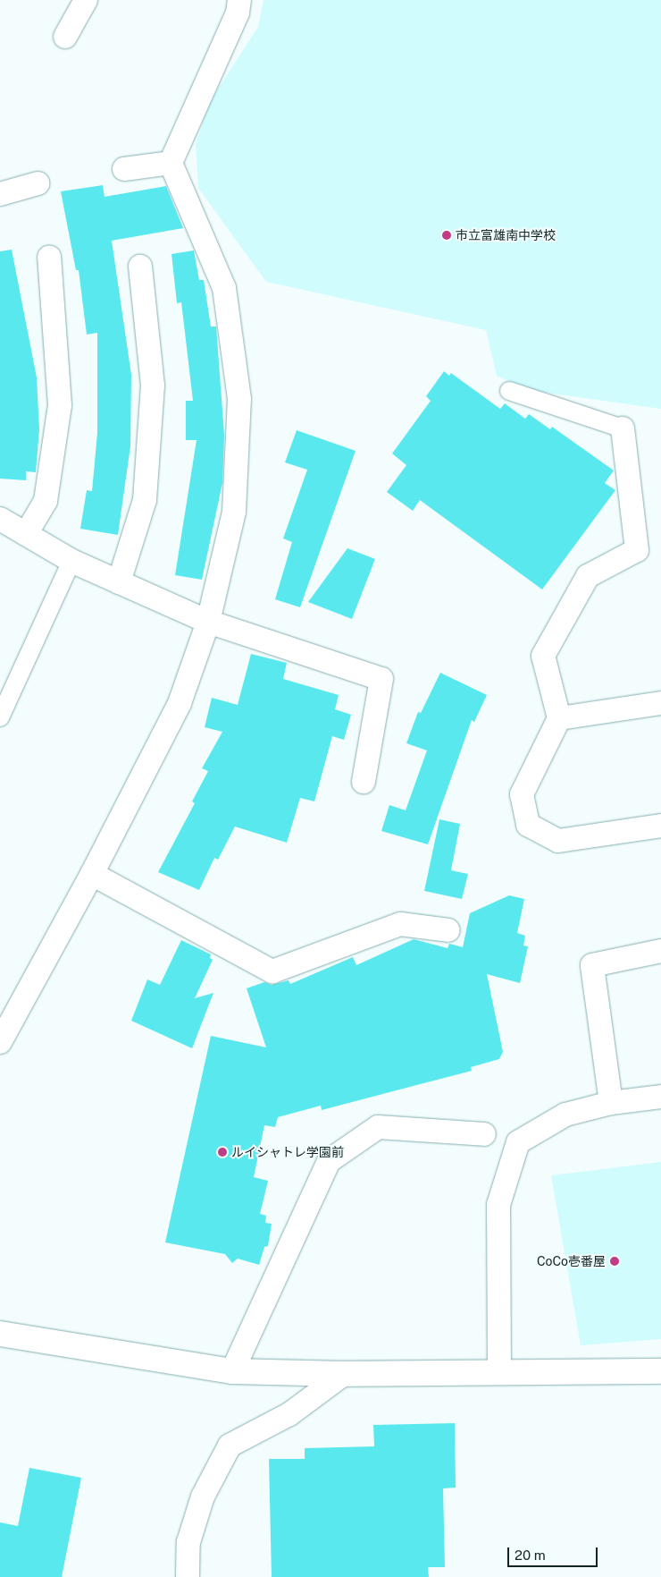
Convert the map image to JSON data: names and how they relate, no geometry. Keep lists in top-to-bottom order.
{
  "places": ["市立富雄南中学校", "ルイシャトレ学園前", "CoCo壱番屋"],
  "scale_bar": "20 m"
}
